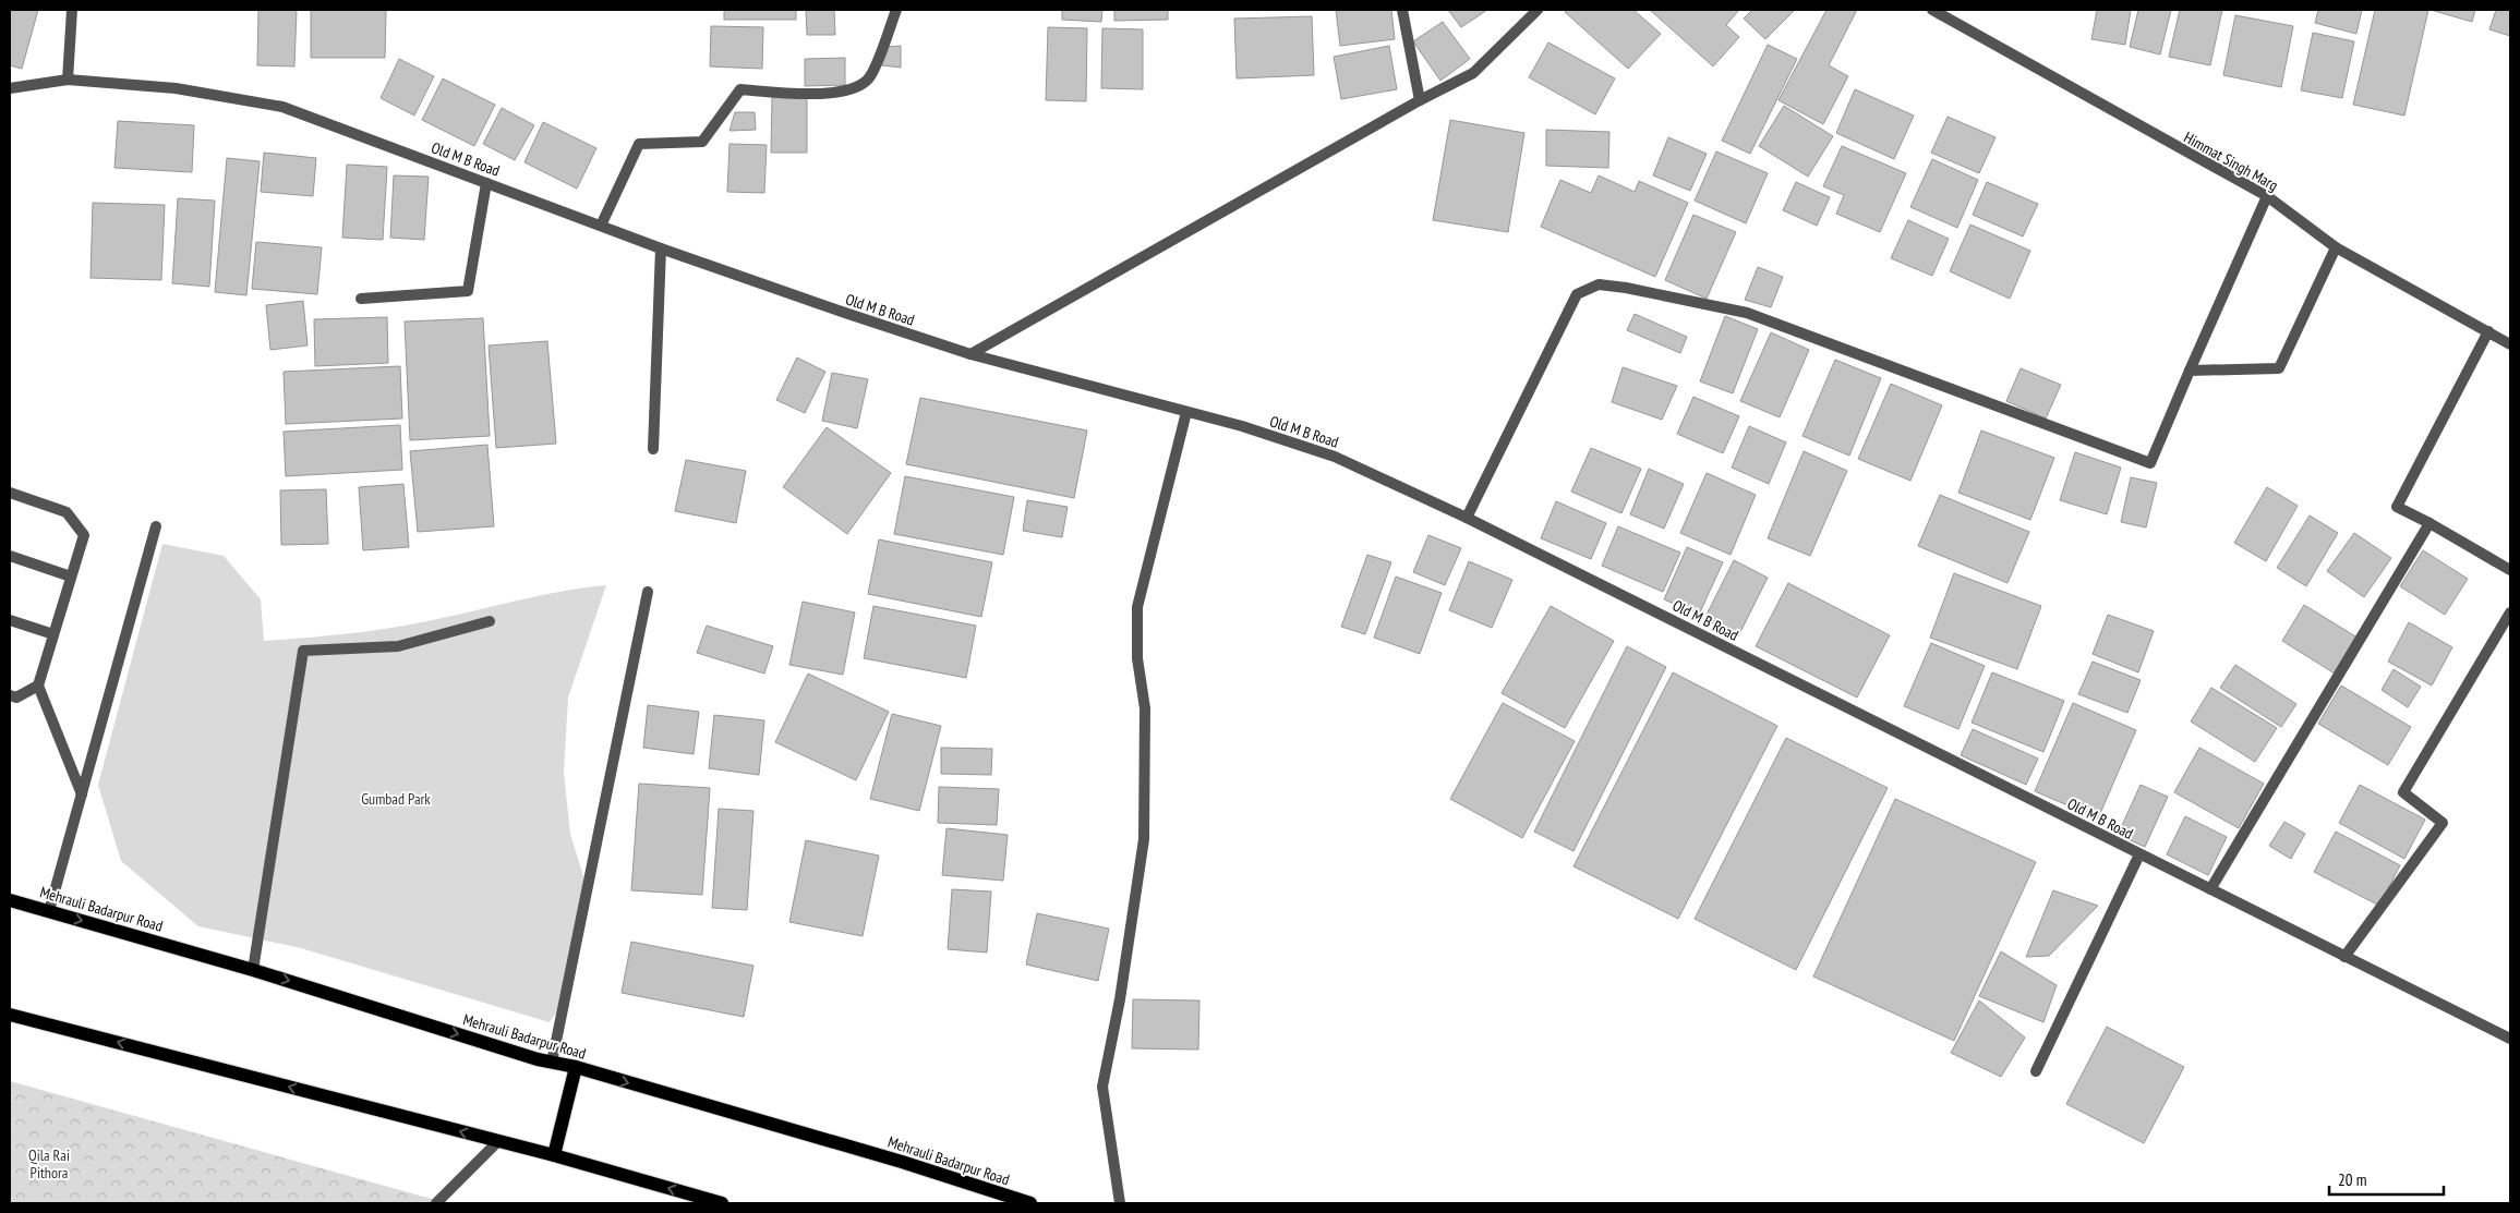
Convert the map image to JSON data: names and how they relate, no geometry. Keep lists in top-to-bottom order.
{
  "streets": {
    "main road": ["Mehrauli Badarpur Road"],
    "street": ["Old M B Road", "Himmat Singh Marg"]
  },
  "parks": ["Gumbad Park", "Qila Rai Pithora"],
  "scale_bar": "20 m"
}
